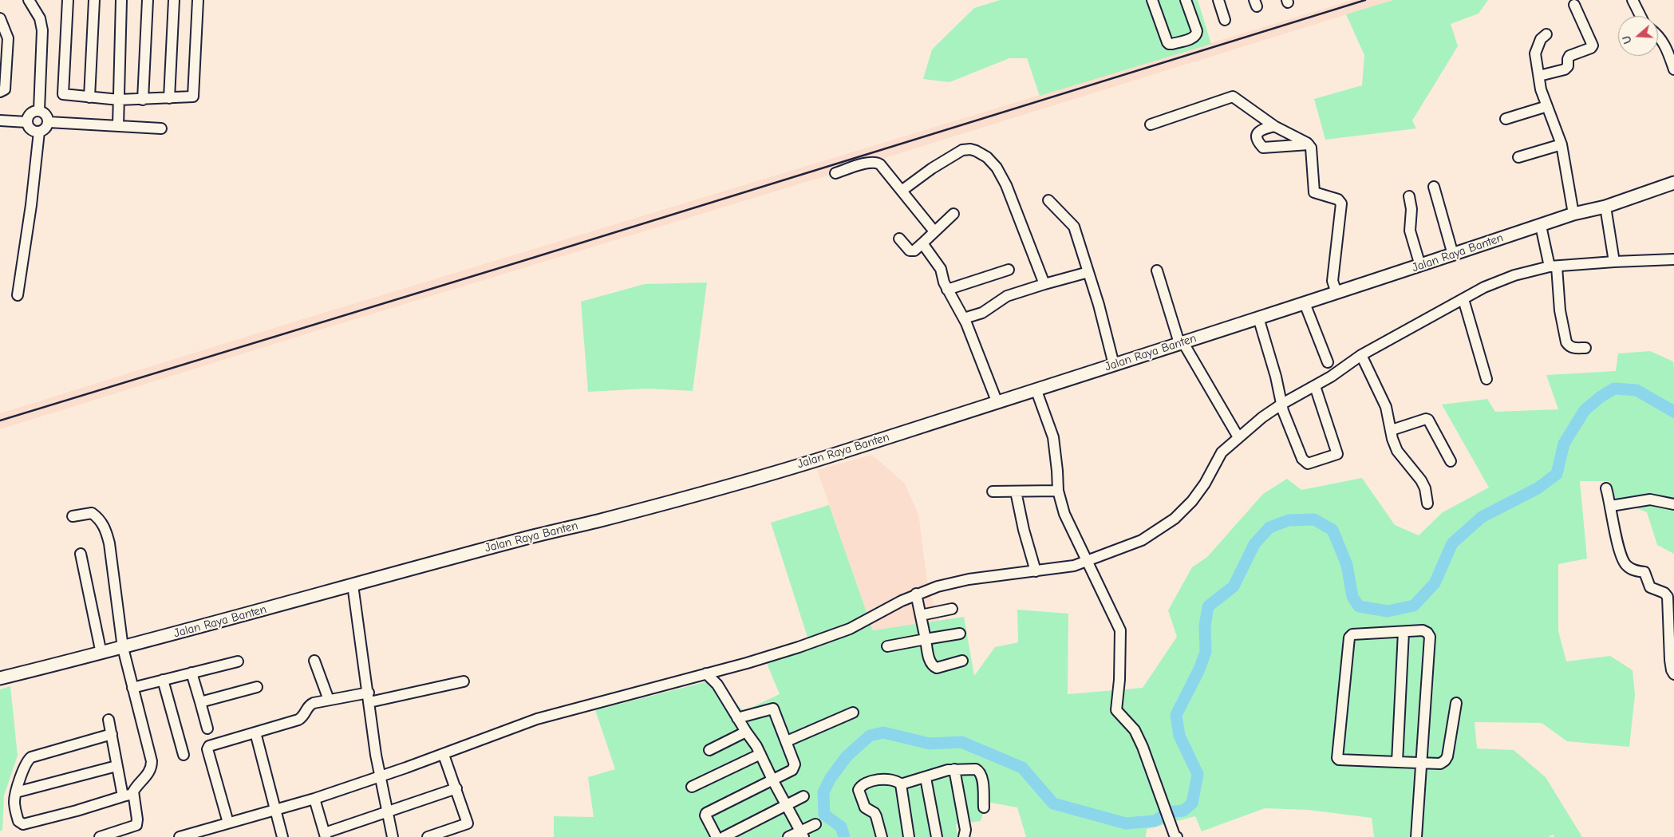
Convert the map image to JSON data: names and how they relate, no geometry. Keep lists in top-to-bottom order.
{
  "streets": {
    "main road": ["Jalan Raya Banten"]
  },
  "north": "left"
}
